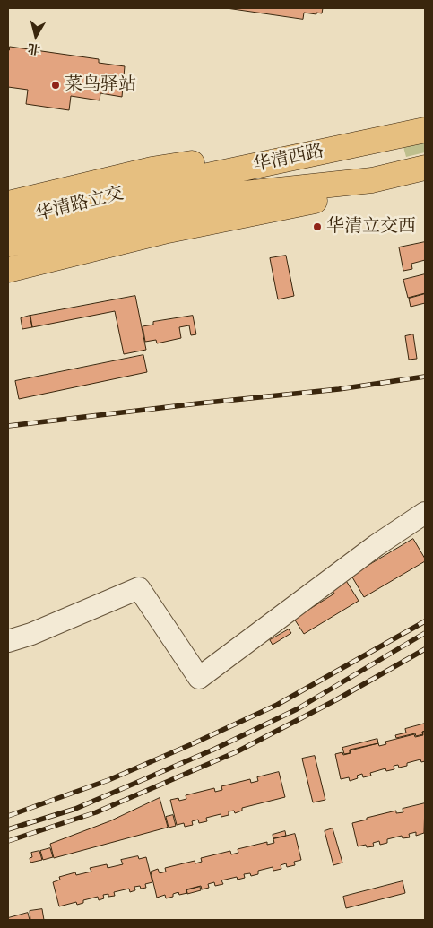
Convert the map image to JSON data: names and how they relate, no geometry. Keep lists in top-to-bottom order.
{
  "streets": {
    "main road": ["华清西路", "华清路立交"]
  },
  "crossings": [
    ["华清西路", "华清路立交"]
  ],
  "places": ["菜鸟驿站", "华清立交西"],
  "north": "bottom"
}
